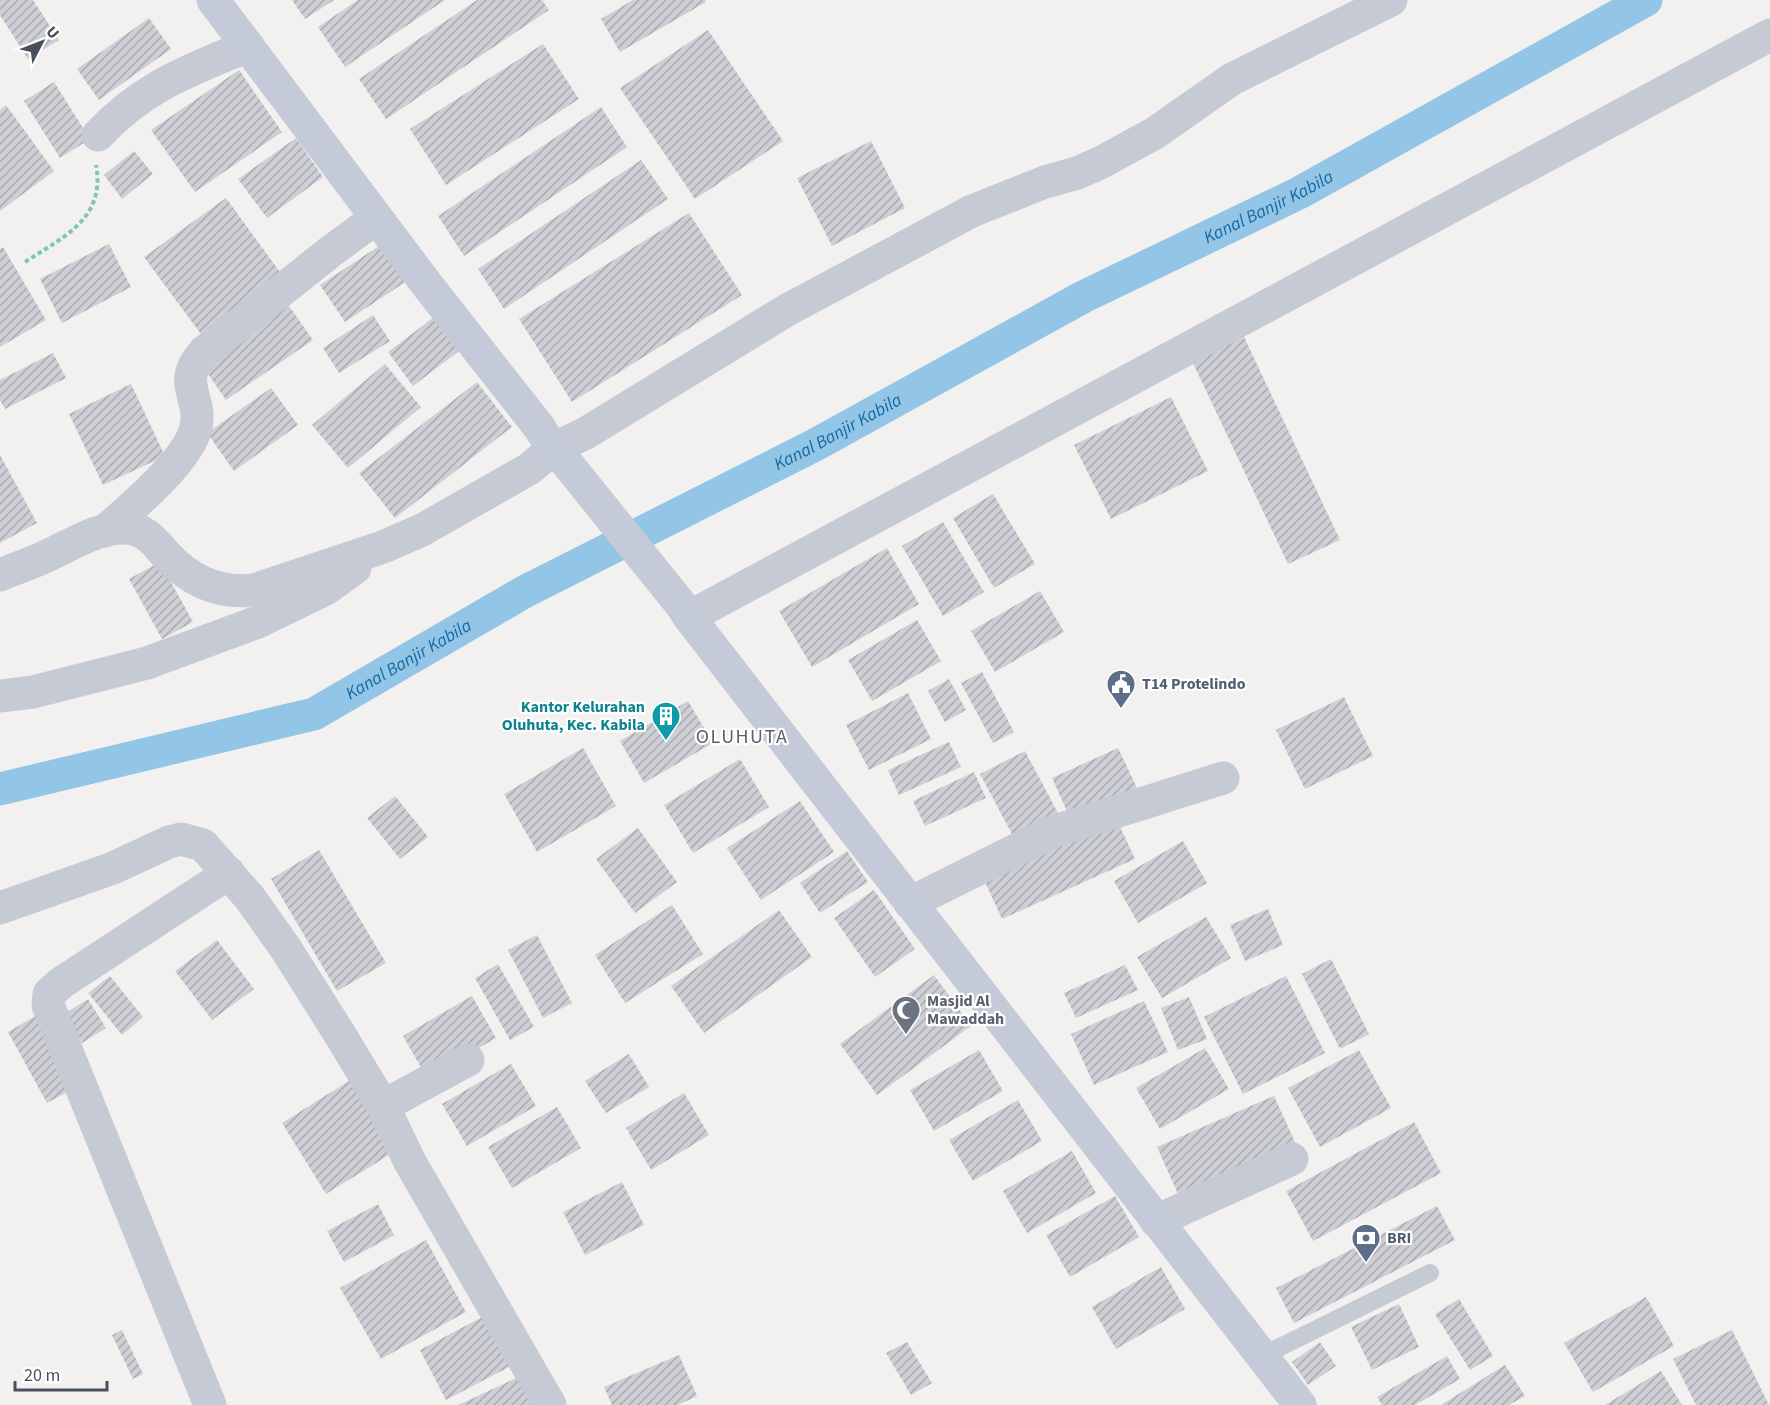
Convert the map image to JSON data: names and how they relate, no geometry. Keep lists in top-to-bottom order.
{
  "districts": ["OLUHUTA"],
  "water": ["Kanal Banjir Kabila"],
  "places": {
    "public building": ["T14 Protelindo"],
    "building": ["Kantor Kelurahan Oluhuta, Kec. Kabila"],
    "mosque": ["Masjid Al Mawaddah"],
    "bank": ["BRI"]
  },
  "scale_bar": "20 m",
  "north": "top right"
}
